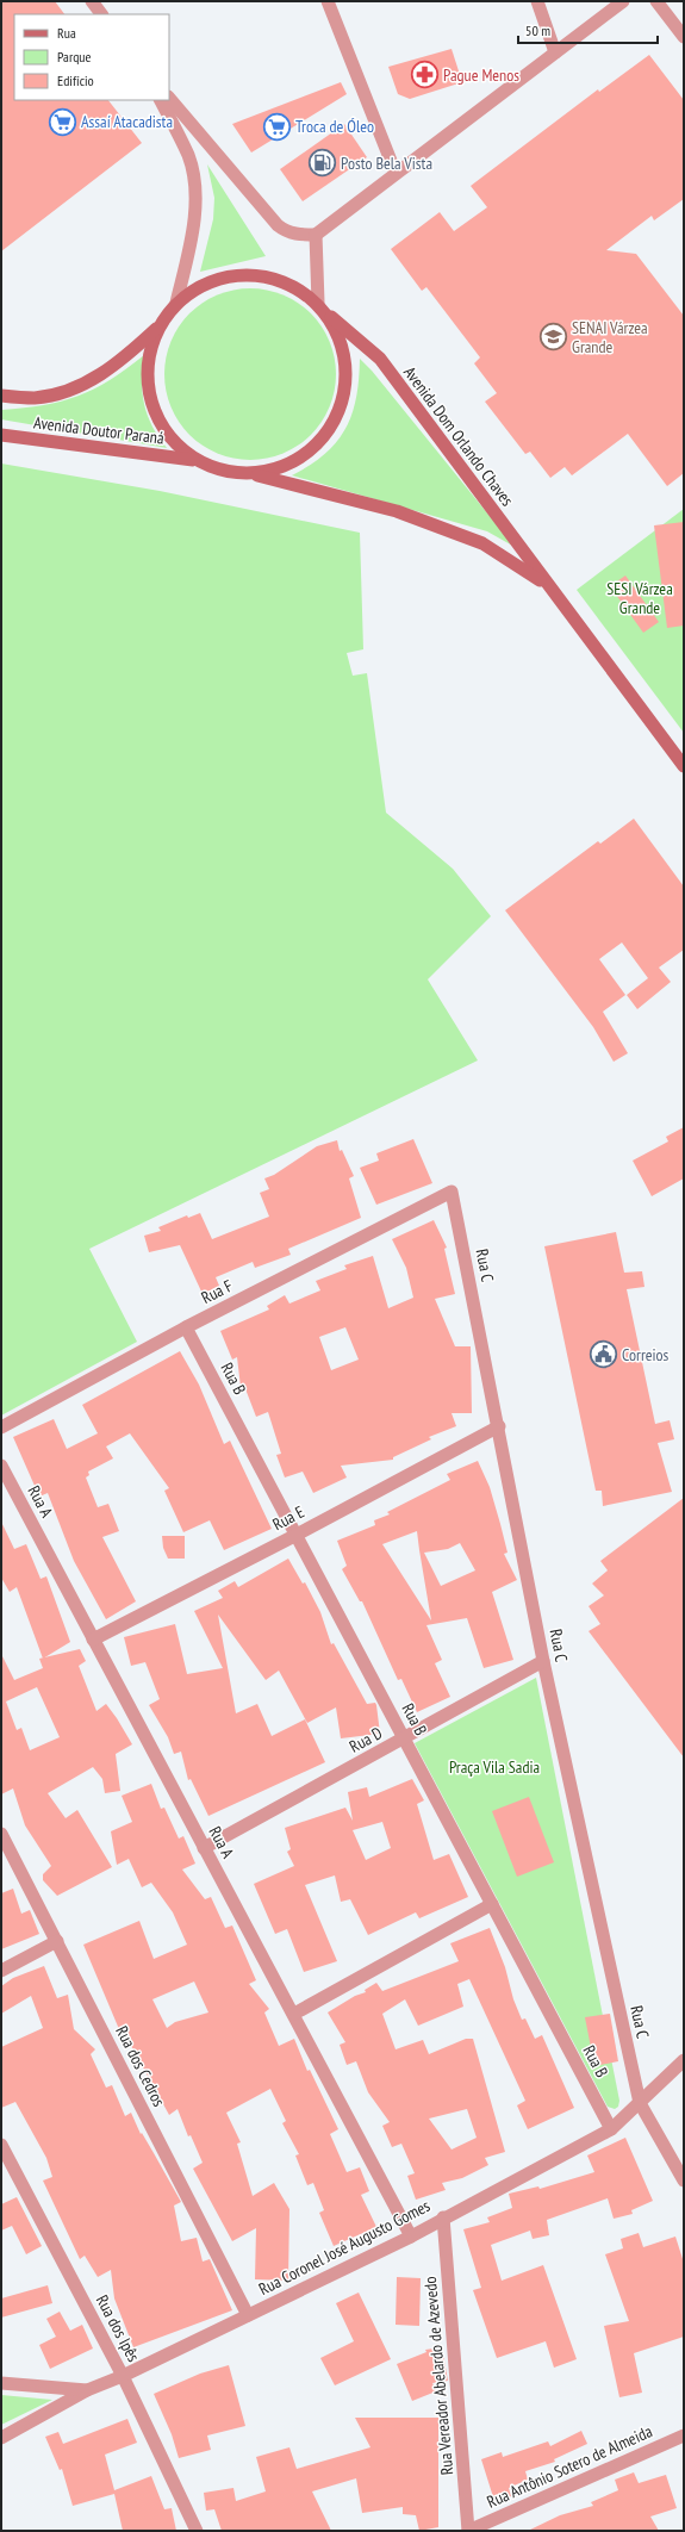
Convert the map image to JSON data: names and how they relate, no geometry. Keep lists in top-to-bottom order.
{
  "streets": {
    "main road": ["Avenida Doutor Paraná", "Avenida Dom Orlando Chaves"],
    "street": [
      "Rua C",
      "Rua F",
      "Rua B",
      "Rua A",
      "Rua E",
      "Rua D",
      "Rua dos Cedros",
      "Rua Coronel José Augusto Gomes",
      "Rua dos Ipês",
      "Rua Vereador Abelardo de Azevedo",
      "Rua Antônio Sotero de Almeida"
    ]
  },
  "crossings": [
    ["Rua C", "Rua F"],
    ["Rua C", "Rua E"],
    ["Rua C", "Rua D"],
    ["Rua C", "Rua Coronel José Augusto Gomes"],
    ["Rua F", "Rua B"],
    ["Rua B", "Rua E"],
    ["Rua B", "Rua D"],
    ["Rua B", "Rua Coronel José Augusto Gomes"],
    ["Rua A", "Rua E"],
    ["Rua A", "Rua D"],
    ["Rua A", "Rua Coronel José Augusto Gomes"],
    ["Rua dos Cedros", "Rua Coronel José Augusto Gomes"],
    ["Rua Coronel José Augusto Gomes", "Rua dos Ipês"],
    ["Rua Coronel José Augusto Gomes", "Rua Vereador Abelardo de Azevedo"],
    ["Rua Vereador Abelardo de Azevedo", "Rua Antônio Sotero de Almeida"]
  ],
  "parks": ["SESI Várzea Grande", "Praça Vila Sadia"],
  "places": {
    "pharmacy": ["Pague Menos"],
    "supermarket": ["Assaí Atacadista", "Troca de Óleo"],
    "fuel station": ["Posto Bela Vista"],
    "school or university": ["SENAI Várzea Grande"],
    "public building": ["Correios"]
  },
  "legend": ["Rua", "Parque", "Edifício"],
  "scale_bar": "50 m"
}
